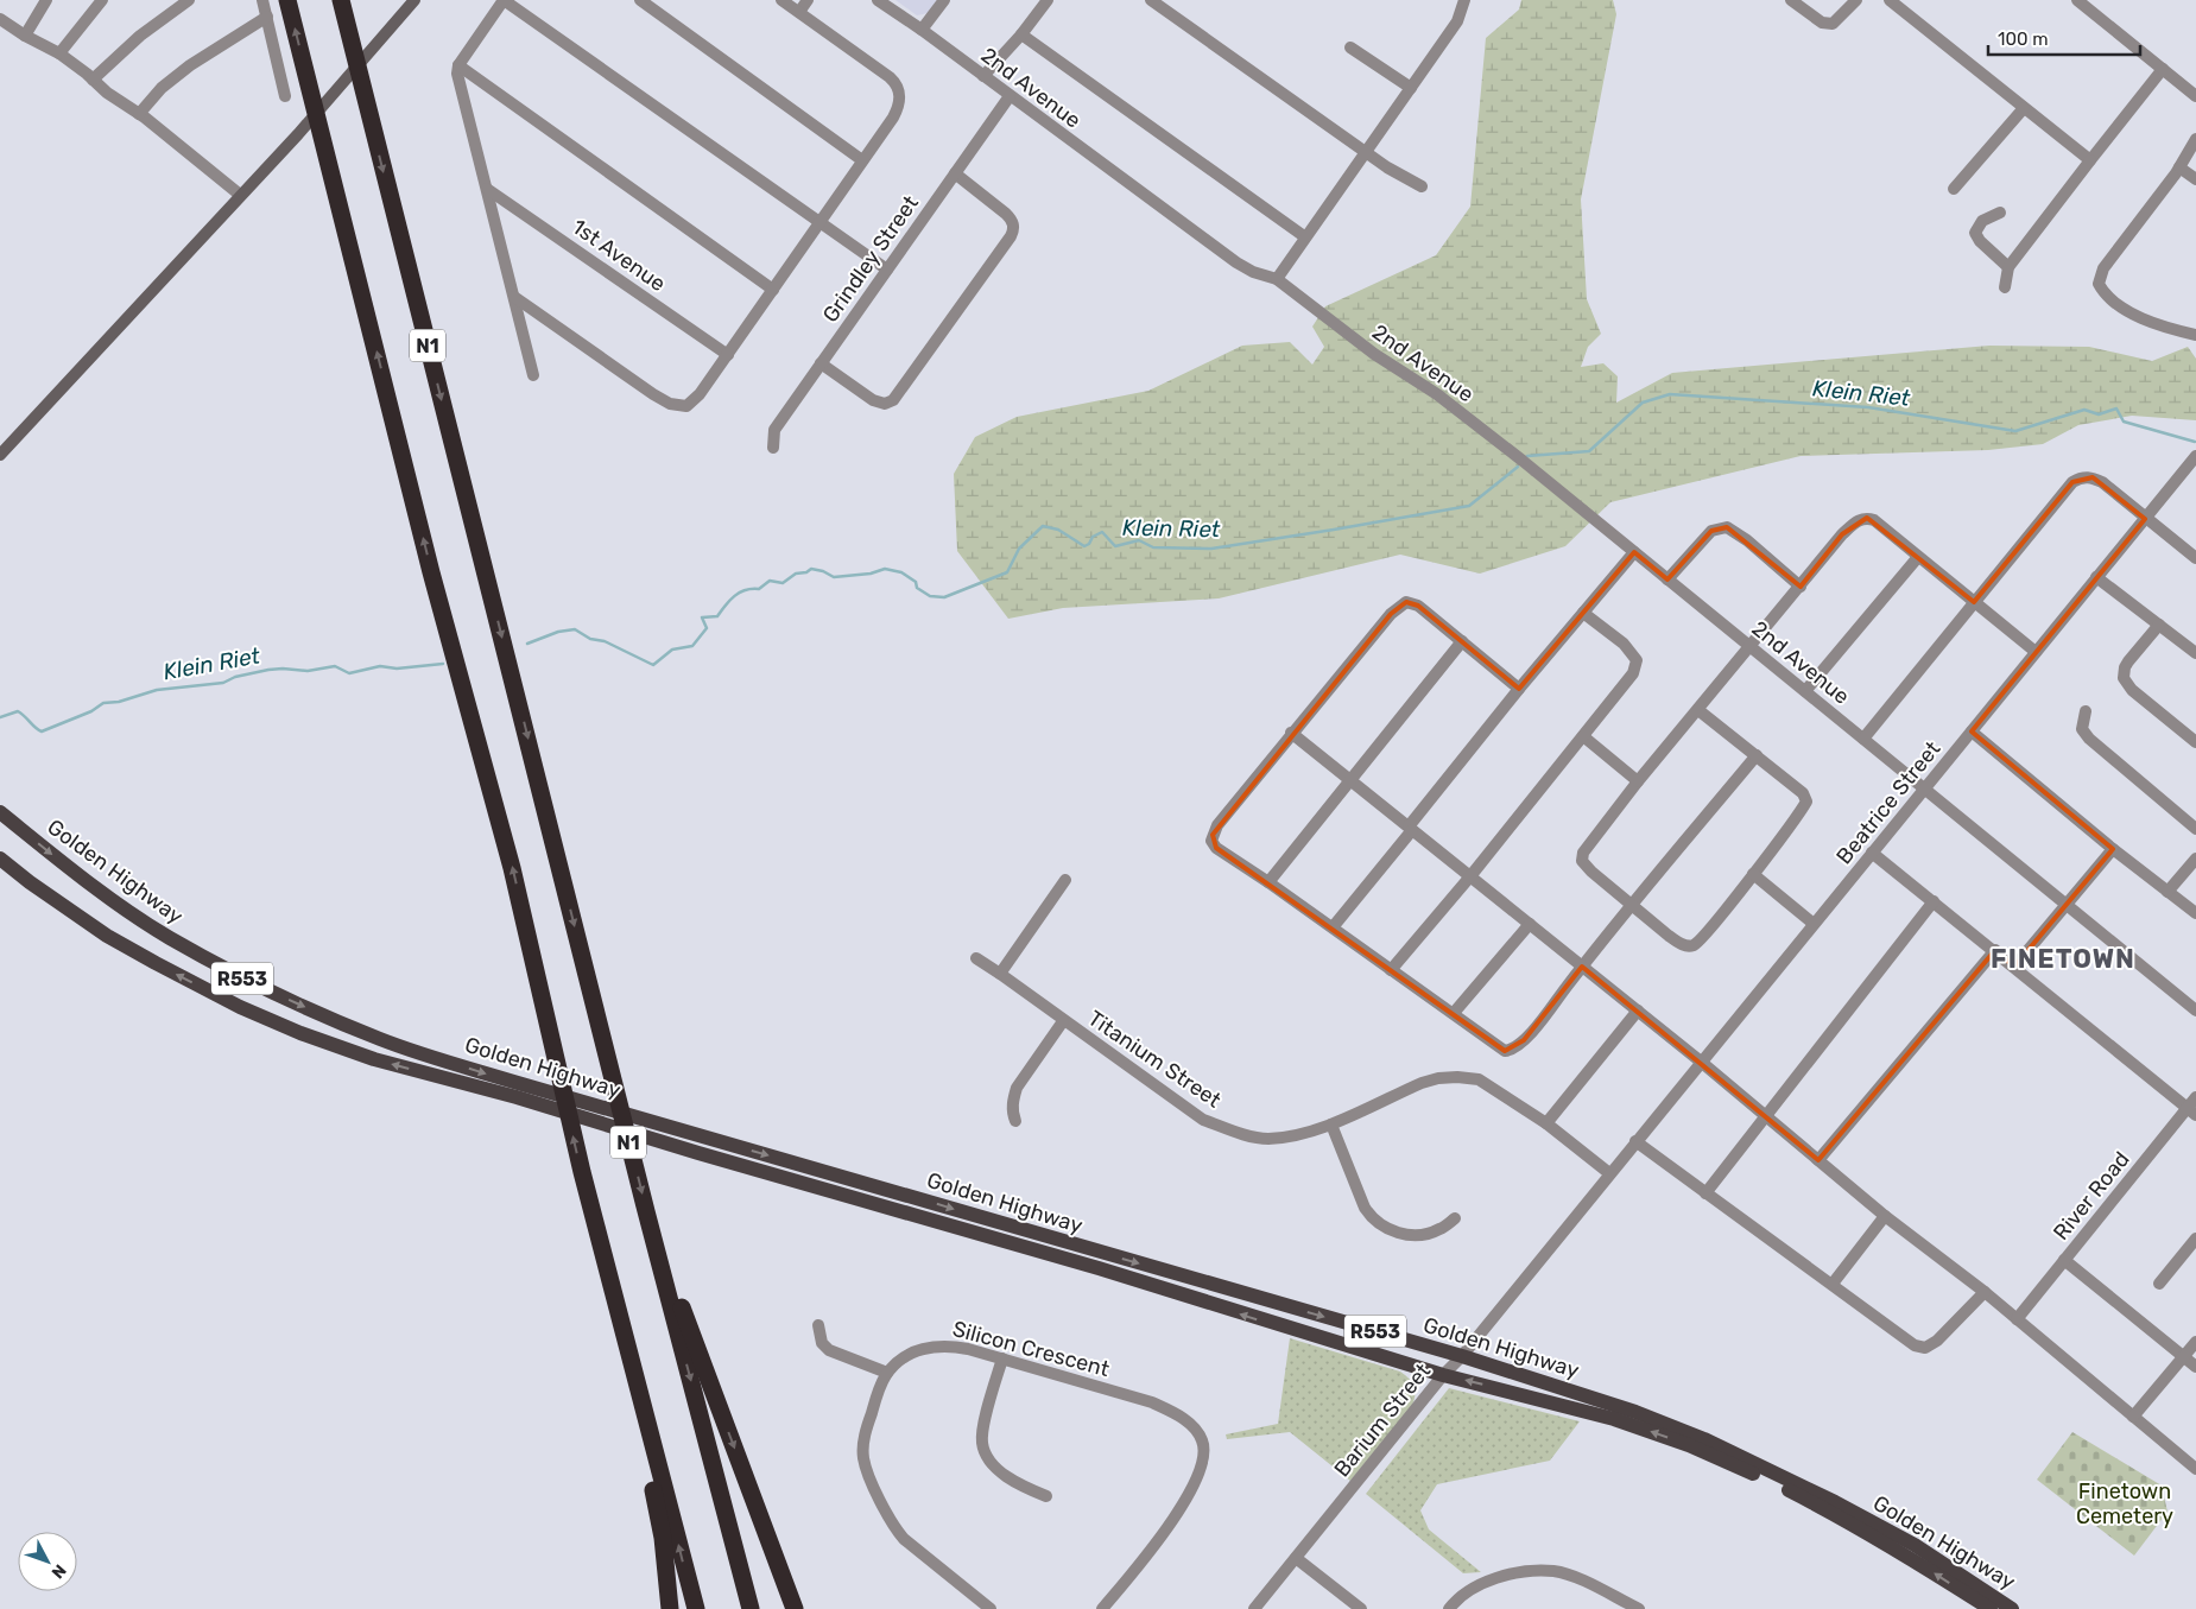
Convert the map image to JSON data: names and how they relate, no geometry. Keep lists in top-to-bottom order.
{
  "streets": {
    "highway": ["N1"],
    "main road": ["Golden Highway", "R553"],
    "street": [
      "2nd Avenue",
      "1st Avenue",
      "Grindley Street",
      "Beatrice Street",
      "Titanium Street",
      "River Road",
      "Silicon Crescent",
      "Barium Street"
    ]
  },
  "crossings": [
    ["2nd Avenue", "Grindley Street"],
    ["2nd Avenue", "Beatrice Street"],
    ["Beatrice Street", "Titanium Street"],
    ["Beatrice Street", "Barium Street"],
    ["Golden Highway", "Barium Street"],
    ["Titanium Street", "Barium Street"]
  ],
  "districts": ["FINETOWN"],
  "water": ["Klein Riet"],
  "parks": ["Finetown Cemetery"],
  "scale_bar": "100 m",
  "north": "bottom right"
}
